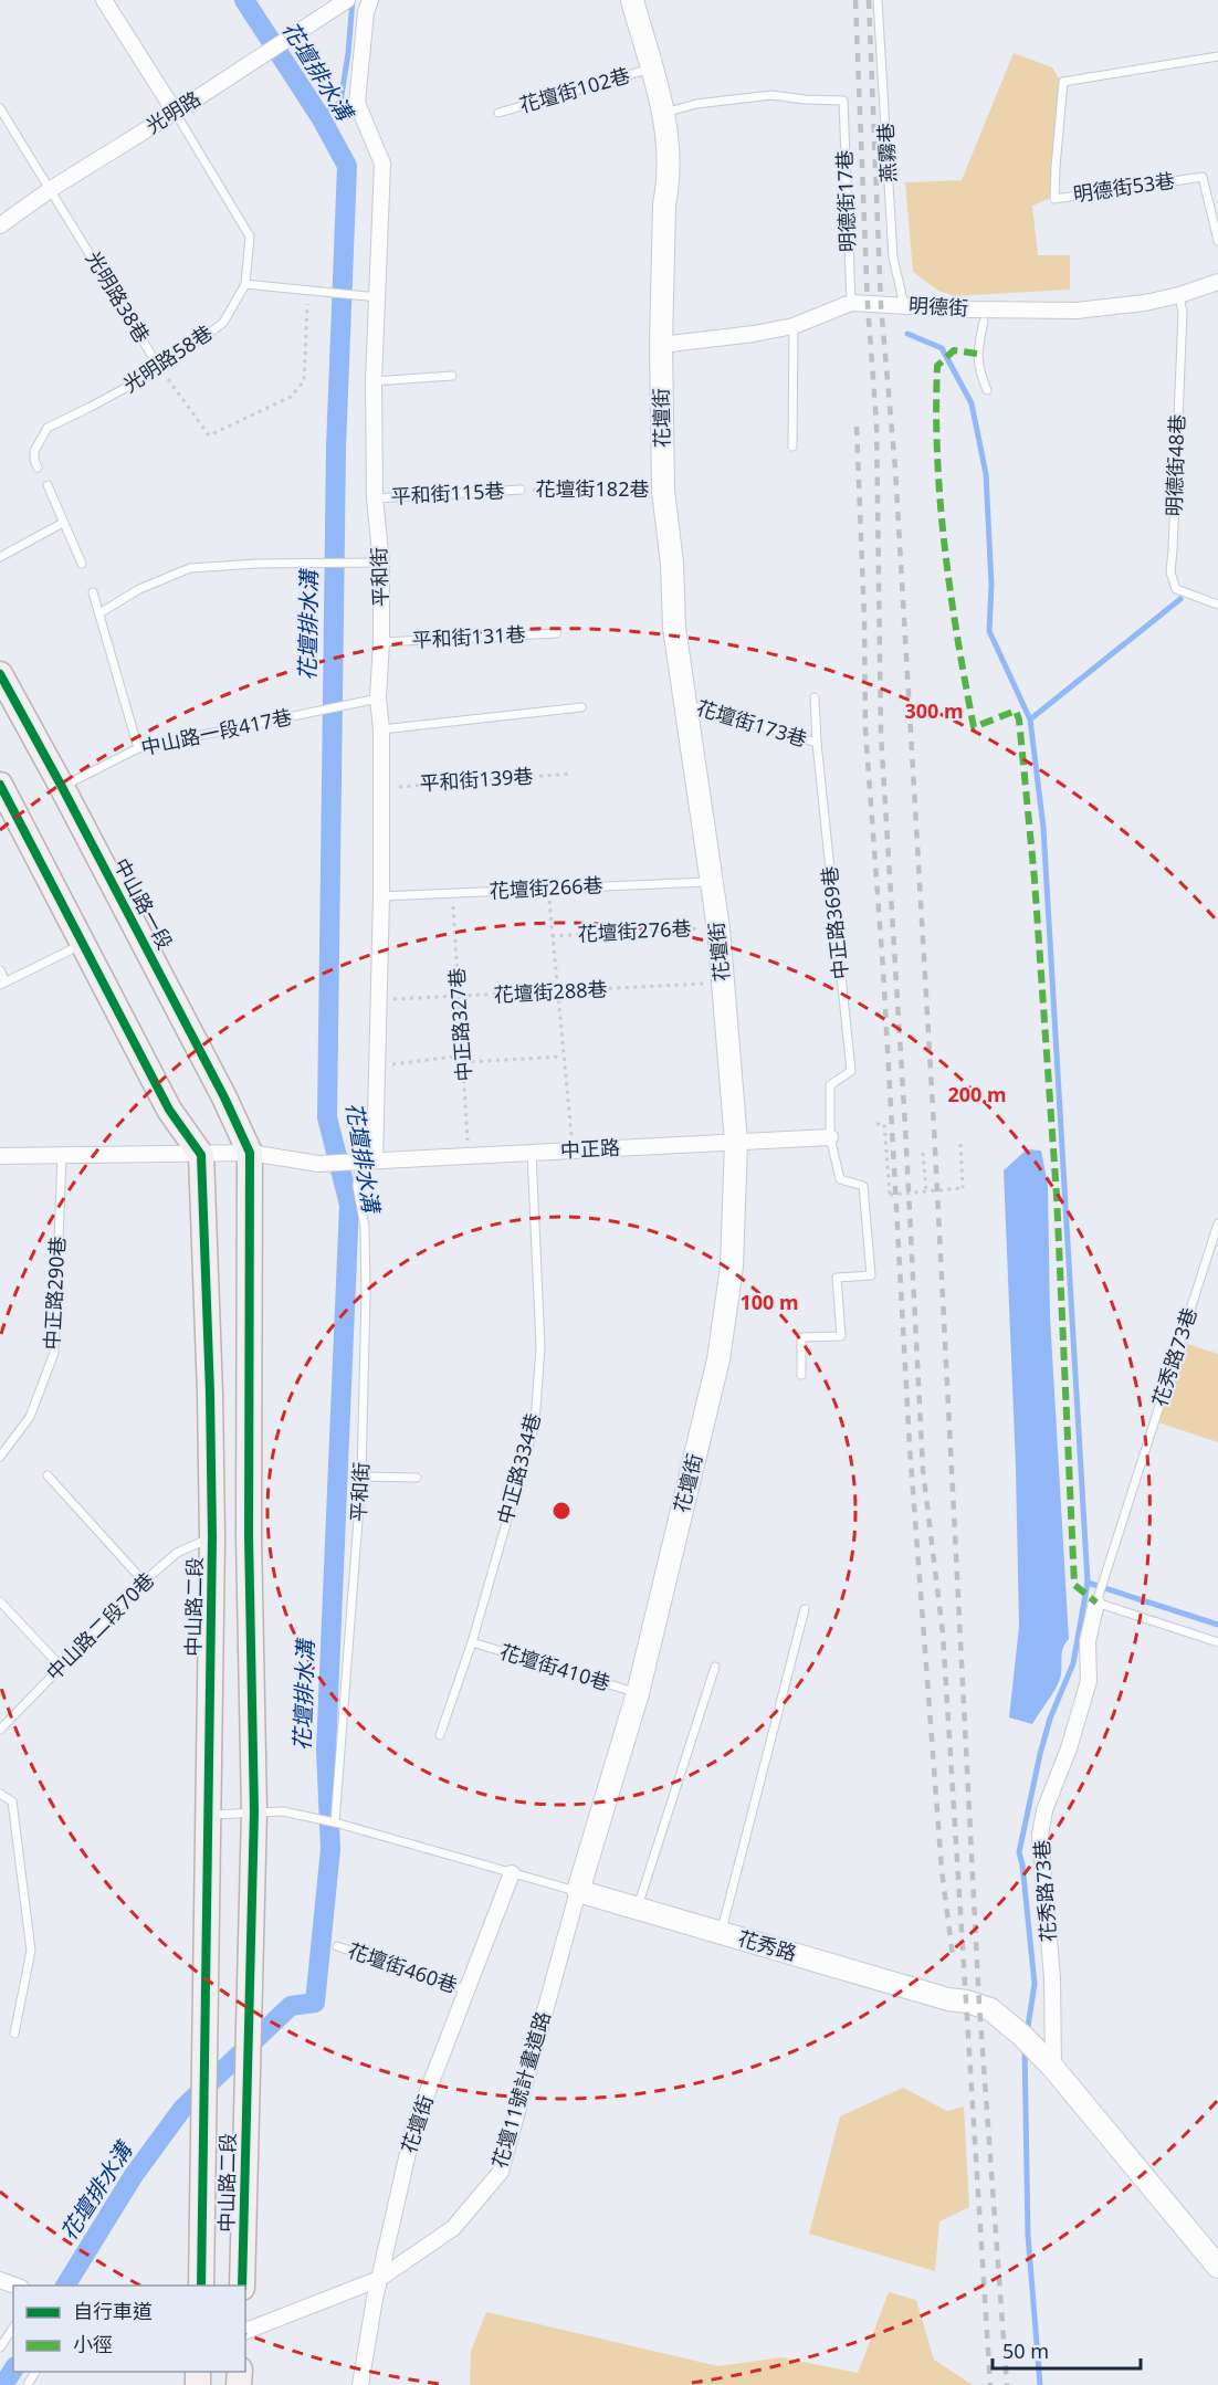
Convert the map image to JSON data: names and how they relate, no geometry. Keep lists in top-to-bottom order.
{
  "streets": {
    "main road": ["中山路一段", "中山路二段"],
    "street": [
      "光明路",
      "明德街",
      "花壇街",
      "平和街",
      "中正路",
      "花秀路73巷",
      "花秀路",
      "花壇11號計畫道路"
    ],
    "lane": [
      "花壇街102巷",
      "燕霧巷",
      "明德街53巷",
      "明德街17巷",
      "光明路38巷",
      "光明路58巷",
      "明德街48巷",
      "平和街115巷",
      "平和街131巷",
      "花壇街173巷",
      "中山路一段417巷",
      "花壇街266巷",
      "中正路369巷",
      "中正路290巷",
      "中正路334巷",
      "中山路二段70巷",
      "花壇街410巷",
      "花壇街460巷"
    ],
    "path": [
      "花壇街182巷",
      "平和街139巷",
      "花壇街276巷",
      "花壇街288巷",
      "中正路327巷"
    ]
  },
  "crossings": [
    ["花壇街102巷", "花壇街"],
    ["光明路", "光明路38巷"],
    ["光明路", "光明路58巷"],
    ["燕霧巷", "明德街"],
    ["明德街17巷", "明德街"],
    ["明德街17巷", "花壇街"],
    ["光明路38巷", "光明路58巷"],
    ["明德街", "花壇街"],
    ["明德街", "明德街48巷"],
    ["花壇街", "花壇街182巷"],
    ["花壇街", "花壇街173巷"],
    ["花壇街", "花壇街266巷"],
    ["花壇街", "花壇街276巷"],
    ["花壇街", "花壇街288巷"],
    ["花壇街", "中正路"],
    ["花壇街", "花壇街410巷"],
    ["花壇街", "花秀路"],
    ["花壇街", "花壇街460巷"],
    ["花壇街", "花壇11號計畫道路"],
    ["花壇街182巷", "平和街115巷"],
    ["平和街115巷", "平和街"],
    ["平和街", "平和街131巷"],
    ["平和街", "中山路一段417巷"],
    ["平和街", "平和街139巷"],
    ["平和街", "花壇街266巷"],
    ["平和街", "花壇街288巷"],
    ["平和街", "中正路"],
    ["平和街", "花秀路"],
    ["花壇街173巷", "中正路369巷"],
    ["中山路一段417巷", "中山路一段"],
    ["花壇街266巷", "中正路327巷"],
    ["中山路一段", "中正路"],
    ["中正路369巷", "中正路"],
    ["花壇街288巷", "中正路327巷"],
    ["中正路327巷", "中正路"],
    ["中正路", "中正路334巷"],
    ["花秀路73巷", "花秀路"],
    ["中正路334巷", "花壇街410巷"],
    ["中山路二段", "中山路二段70巷"],
    ["中山路二段", "花秀路"],
    ["花秀路", "花壇11號計畫道路"]
  ],
  "water": ["花壇排水溝"],
  "legend": ["自行車道", "小徑"],
  "scale_bar": "50 m",
  "rings": ["300 m", "200 m", "100 m"]
}
